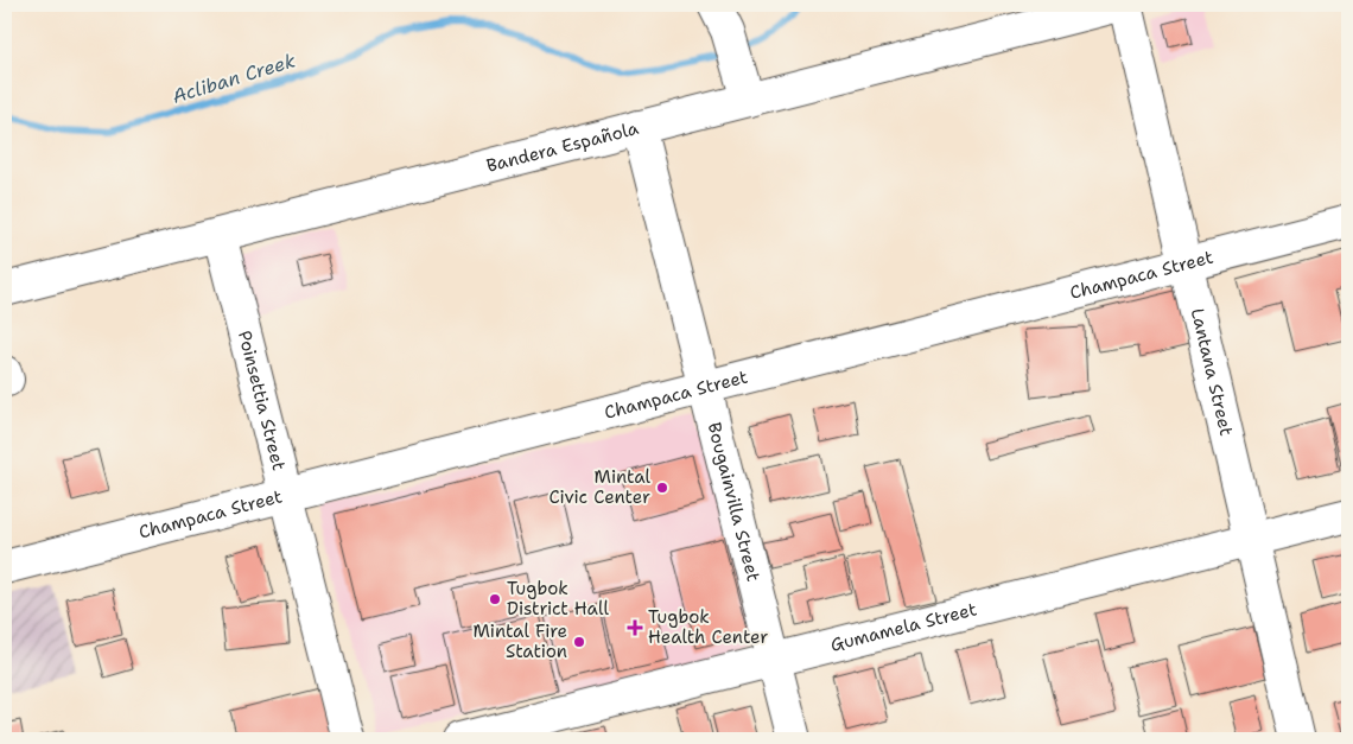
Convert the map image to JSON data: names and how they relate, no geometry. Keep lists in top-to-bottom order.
{
  "streets": {
    "street": [
      "Bandera Española",
      "Champaca Street",
      "Lantana Street",
      "Poinsettia Street",
      "Bougainvilla Street",
      "Gumamela Street"
    ]
  },
  "crossings": [
    ["Bandera Española", "Poinsettia Street"],
    ["Bandera Española", "Bougainvilla Street"],
    ["Champaca Street", "Lantana Street"],
    ["Champaca Street", "Poinsettia Street"],
    ["Champaca Street", "Bougainvilla Street"],
    ["Lantana Street", "Gumamela Street"],
    ["Bougainvilla Street", "Gumamela Street"]
  ],
  "water": ["Acliban Creek"],
  "places": {
    "other": ["Mintal Civic Center", "Tugbok District Hall", "Mintal Fire Station"],
    "health": ["Tugbok Health Center"]
  }
}
